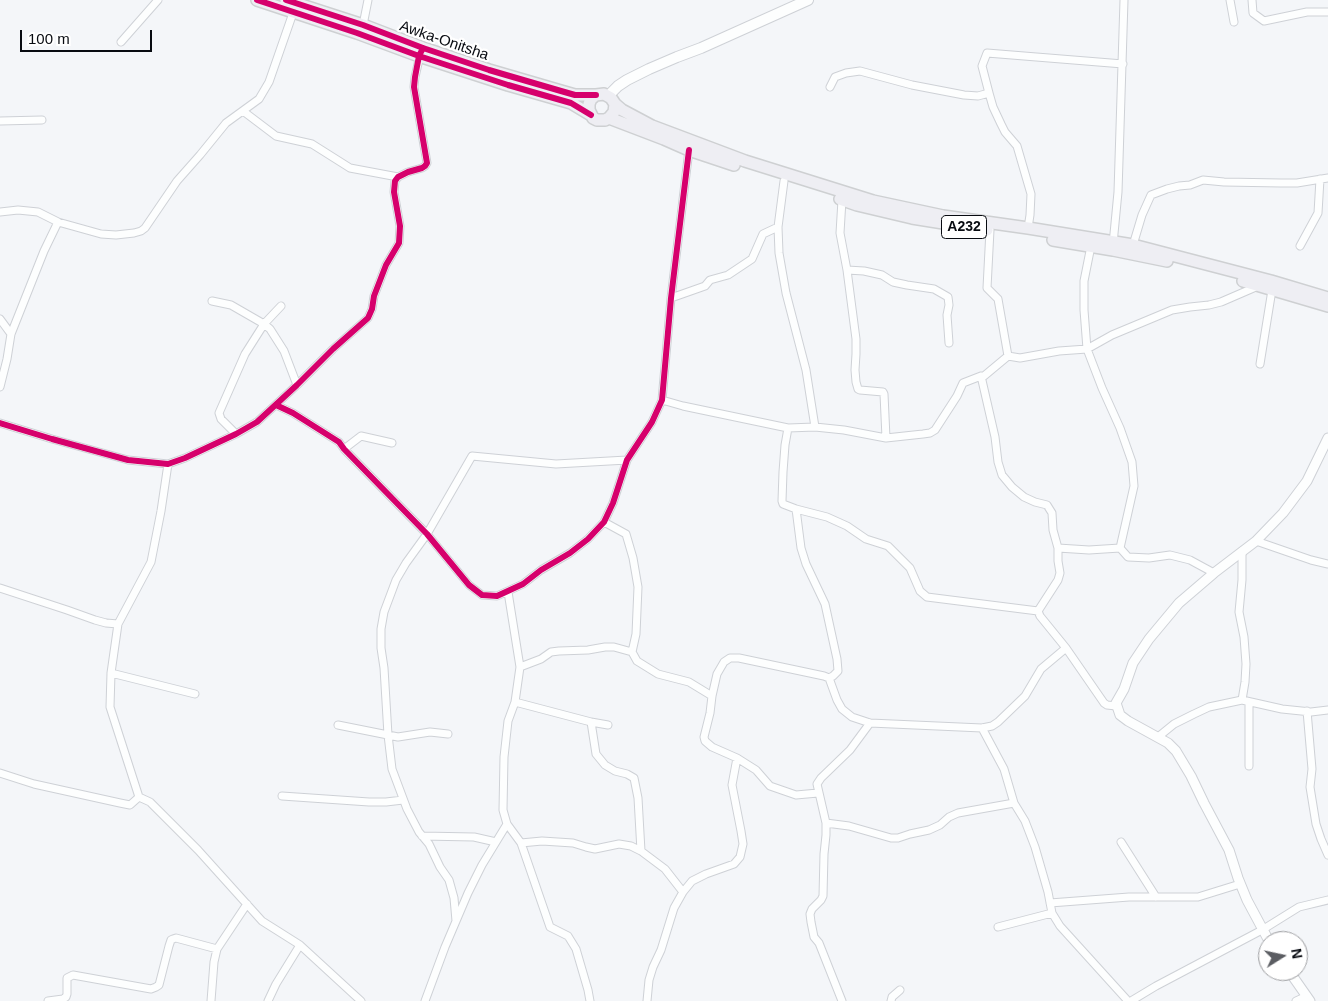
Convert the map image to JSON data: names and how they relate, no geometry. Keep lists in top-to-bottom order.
{
  "streets": {
    "main road": ["Awka-Onitsha", "A232"]
  },
  "crossings": [
    ["Awka-Onitsha", "A232"]
  ],
  "scale_bar": "100 m",
  "north": "right"
}
